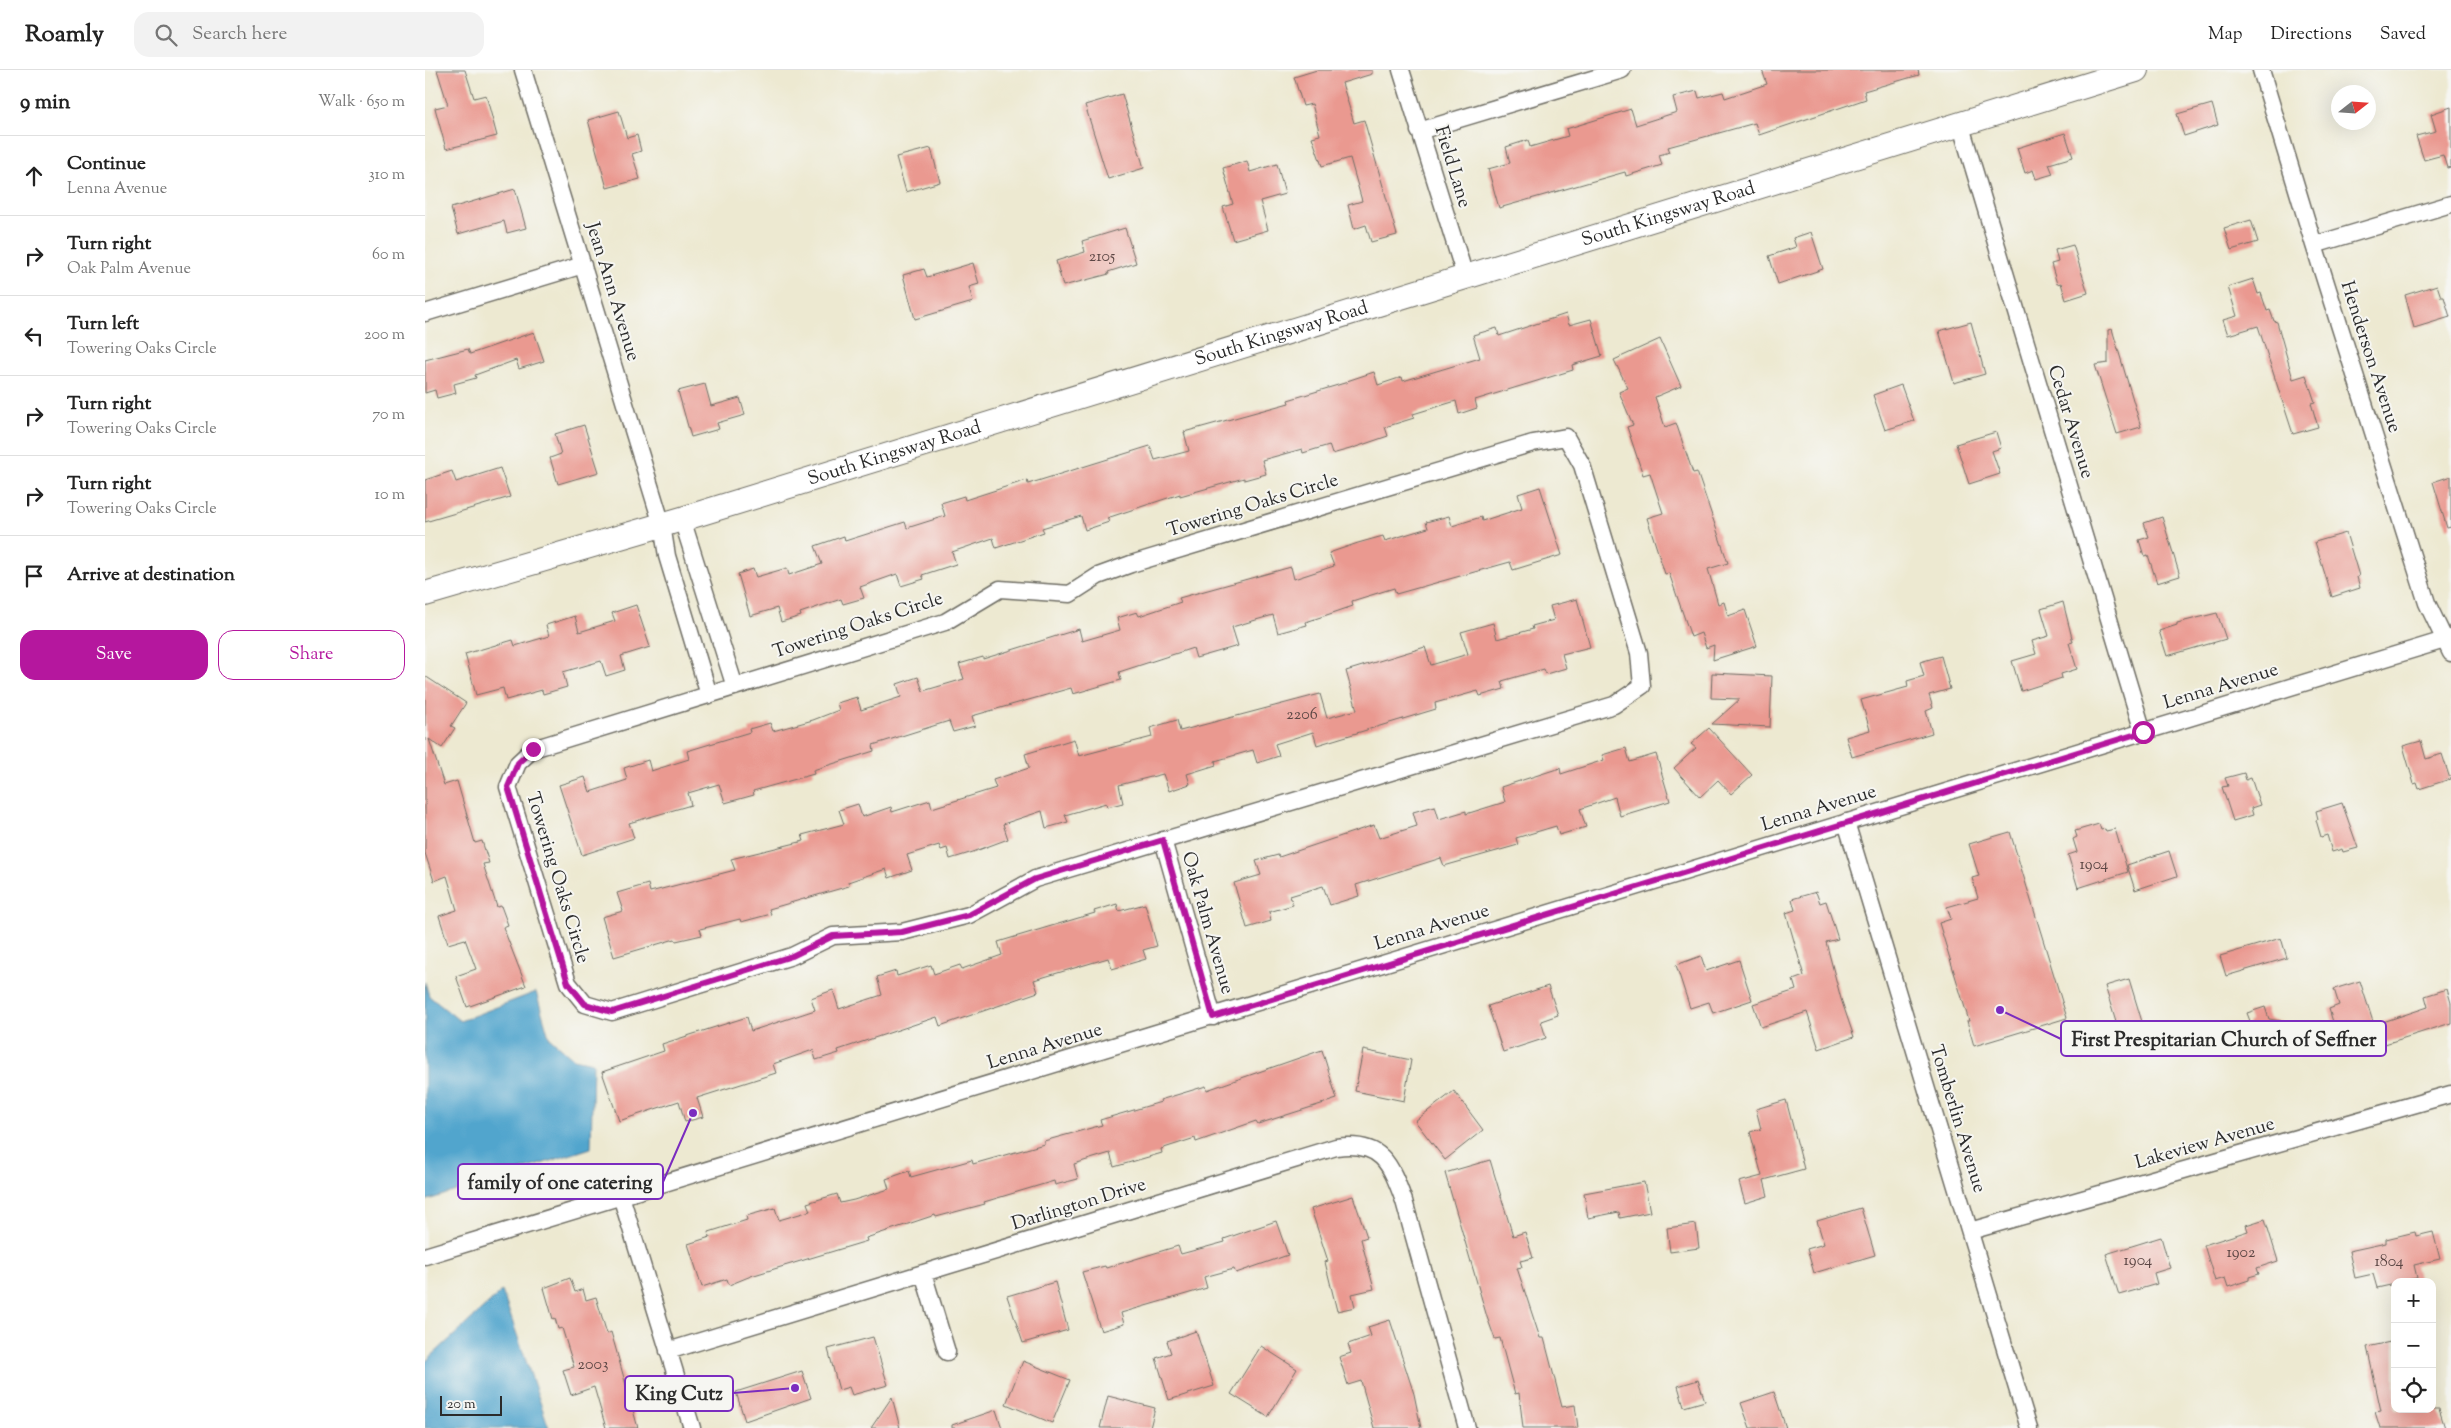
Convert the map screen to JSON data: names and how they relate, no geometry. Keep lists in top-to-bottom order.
{
  "streets": {
    "street": [
      "Field Lane",
      "South Kingsway Road",
      "Jean Ann Avenue",
      "Henderson Avenue",
      "Cedar Avenue",
      "Towering Oaks Circle",
      "Lenna Avenue",
      "Oak Palm Avenue",
      "Tomberlin Avenue",
      "Lakeview Avenue",
      "Darlington Drive"
    ]
  },
  "crossings": [
    ["Field Lane", "South Kingsway Road"],
    ["South Kingsway Road", "Jean Ann Avenue"],
    ["South Kingsway Road", "Cedar Avenue"],
    ["Henderson Avenue", "Lenna Avenue"],
    ["Cedar Avenue", "Lenna Avenue"],
    ["Towering Oaks Circle", "Oak Palm Avenue"],
    ["Lenna Avenue", "Oak Palm Avenue"],
    ["Lenna Avenue", "Tomberlin Avenue"],
    ["Tomberlin Avenue", "Lakeview Avenue"]
  ],
  "places": ["First Prespitarian Church of Seffner", "family of one catering", "King Cutz"],
  "house_numbers": [
    "2105",
    "2206",
    "1904",
    "1902",
    "1904",
    "1804",
    "2003"
  ],
  "scale_bar": "20 m",
  "north": "right",
  "page": {
    "header": "Roamly",
    "search": "Search here",
    "nav": ["Map", "Directions", "Saved"],
    "heading": ["9 min", "Walk · 650 m"],
    "list": [
      ["Continue", "Lenna Avenue", "310 m"],
      ["Turn right", "Oak Palm Avenue", "60 m"],
      ["Turn left", "Towering Oaks Circle", "200 m"],
      ["Turn right", "Towering Oaks Circle", "70 m"],
      ["Turn right", "Towering Oaks Circle", "10 m"],
      "Arrive at destination"
    ],
    "buttons": ["Save", "Share"],
    "map_buttons": ["+", "−"],
    "scale": "20 m"
  }
}
